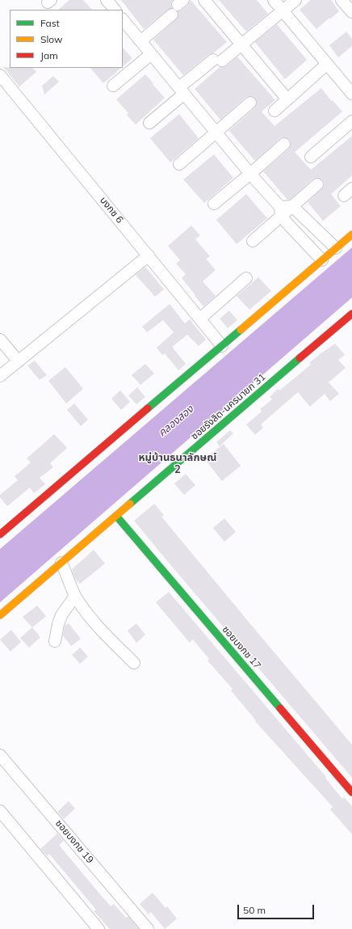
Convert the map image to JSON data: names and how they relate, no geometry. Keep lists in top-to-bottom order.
{
  "streets": {
    "street": [
      "บงกช 6",
      "ซอยรังสิต-นครนายก 31",
      "ซอยบงกช 17",
      "ซอยบงกช 19"
    ]
  },
  "crossings": [
    ["ซอยรังสิต-นครนายก 31", "ซอยบงกช 17"]
  ],
  "districts": ["หมู่บ้านธนาลักษณ์ 2"],
  "water": ["คลองสอง"],
  "legend": ["Fast", "Slow", "Jam"],
  "scale_bar": "50 m"
}
